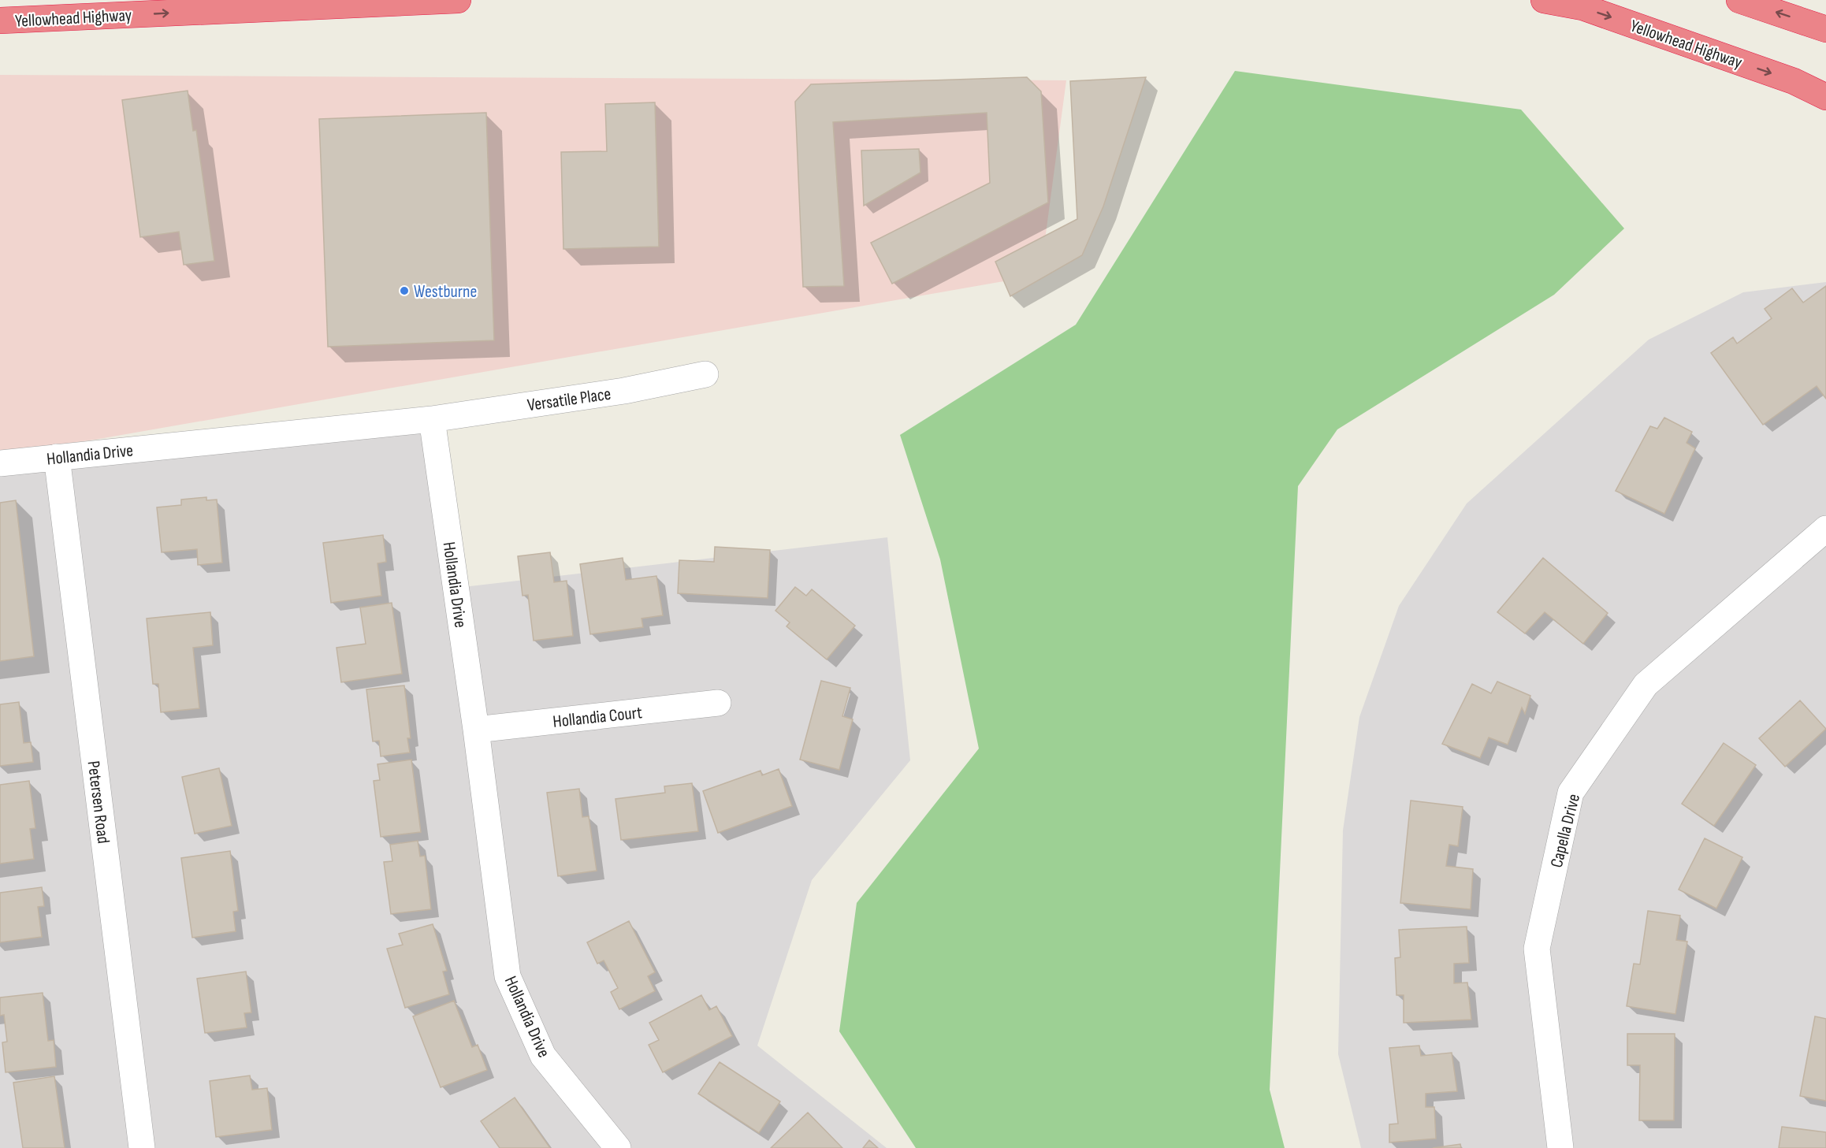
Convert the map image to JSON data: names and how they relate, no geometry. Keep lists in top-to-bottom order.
{
  "streets": {
    "highway": ["Yellowhead Highway"],
    "street": [
      "Versatile Place",
      "Hollandia Drive",
      "Hollandia Court",
      "Petersen Road",
      "Capella Drive"
    ]
  },
  "crossings": [
    ["Versatile Place", "Hollandia Drive"],
    ["Hollandia Drive", "Hollandia Court"],
    ["Hollandia Drive", "Petersen Road"]
  ],
  "one_way": ["Yellowhead Highway"],
  "places": ["Westburne"]
}
